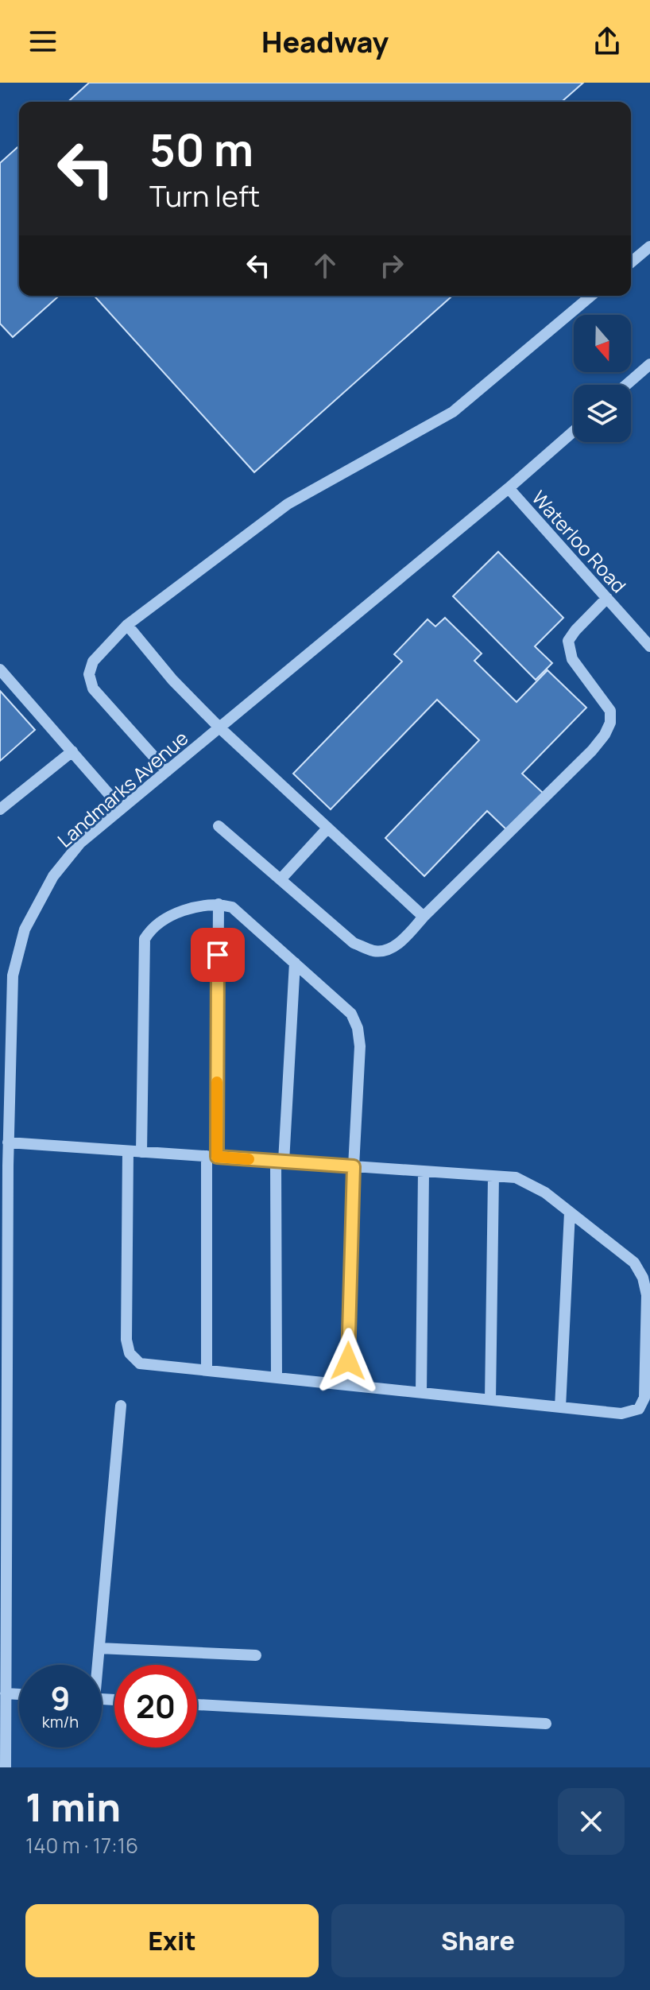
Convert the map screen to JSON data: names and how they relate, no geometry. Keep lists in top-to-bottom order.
{
  "streets": {
    "street": ["Waterloo Road", "Landmarks Avenue"]
  },
  "crossings": [
    ["Waterloo Road", "Landmarks Avenue"]
  ],
  "north": "bottom",
  "page": {
    "header": "Headway",
    "turn": ["50 m", "Turn left"],
    "speed": "9 km/h",
    "limit": "20",
    "heading": ["1 min", "140 m · 17:16"],
    "buttons": ["Exit", "Share"]
  }
}
